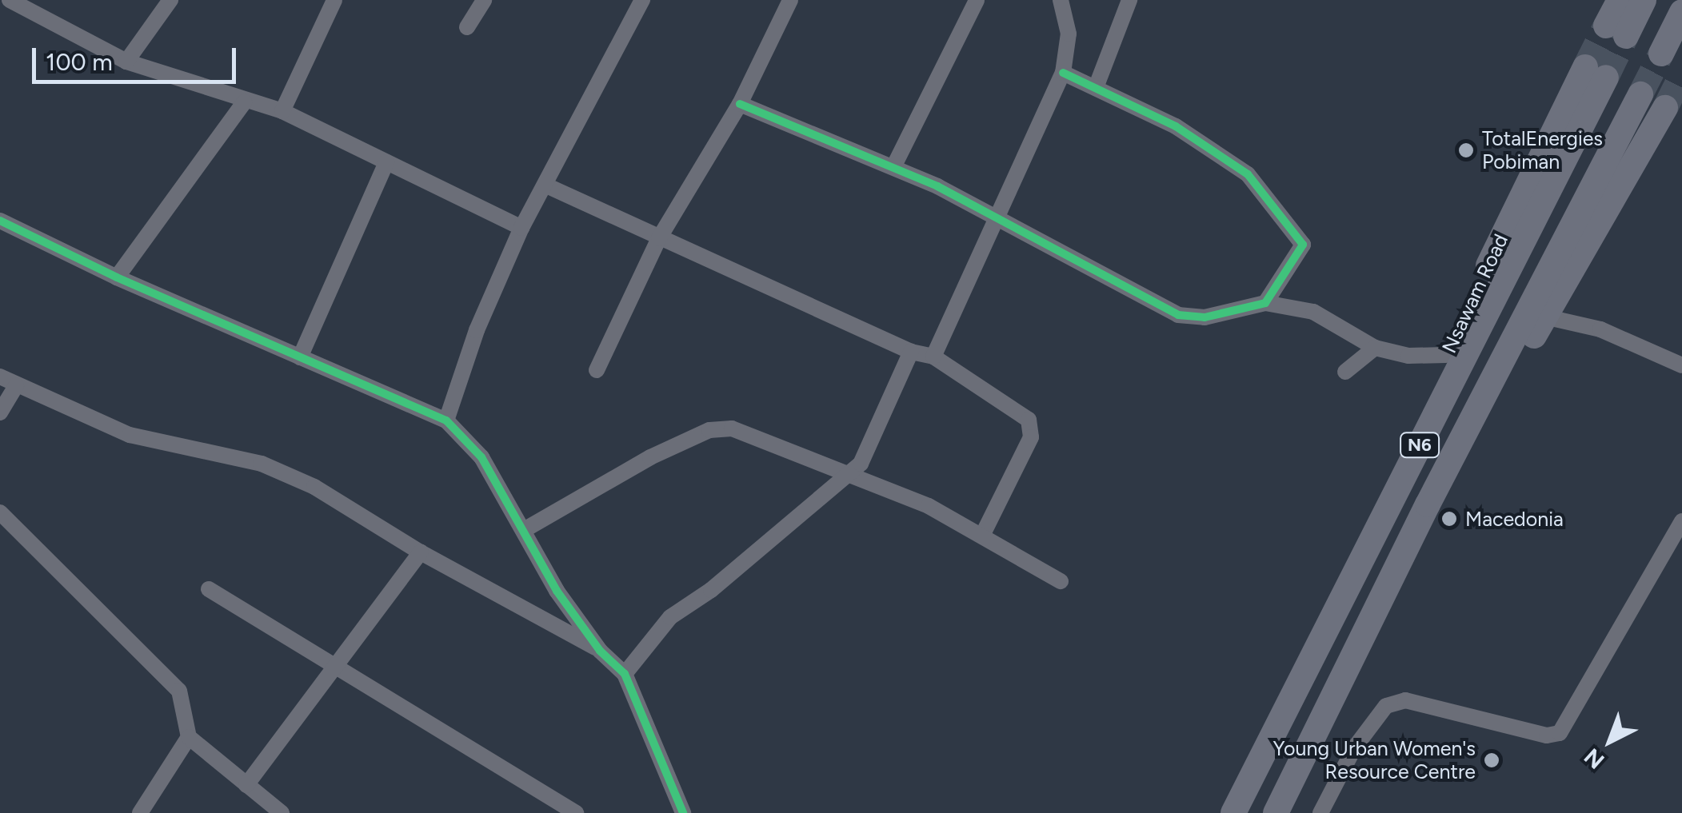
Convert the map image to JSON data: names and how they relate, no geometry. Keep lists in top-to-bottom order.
{
  "streets": {
    "highway": ["Nsawam Road", "N6"]
  },
  "places": ["TotalEnergies Pobiman", "Macedonia", "Young Urban Women's Resource Centre"],
  "scale_bar": "100 m",
  "north": "bottom left"
}
